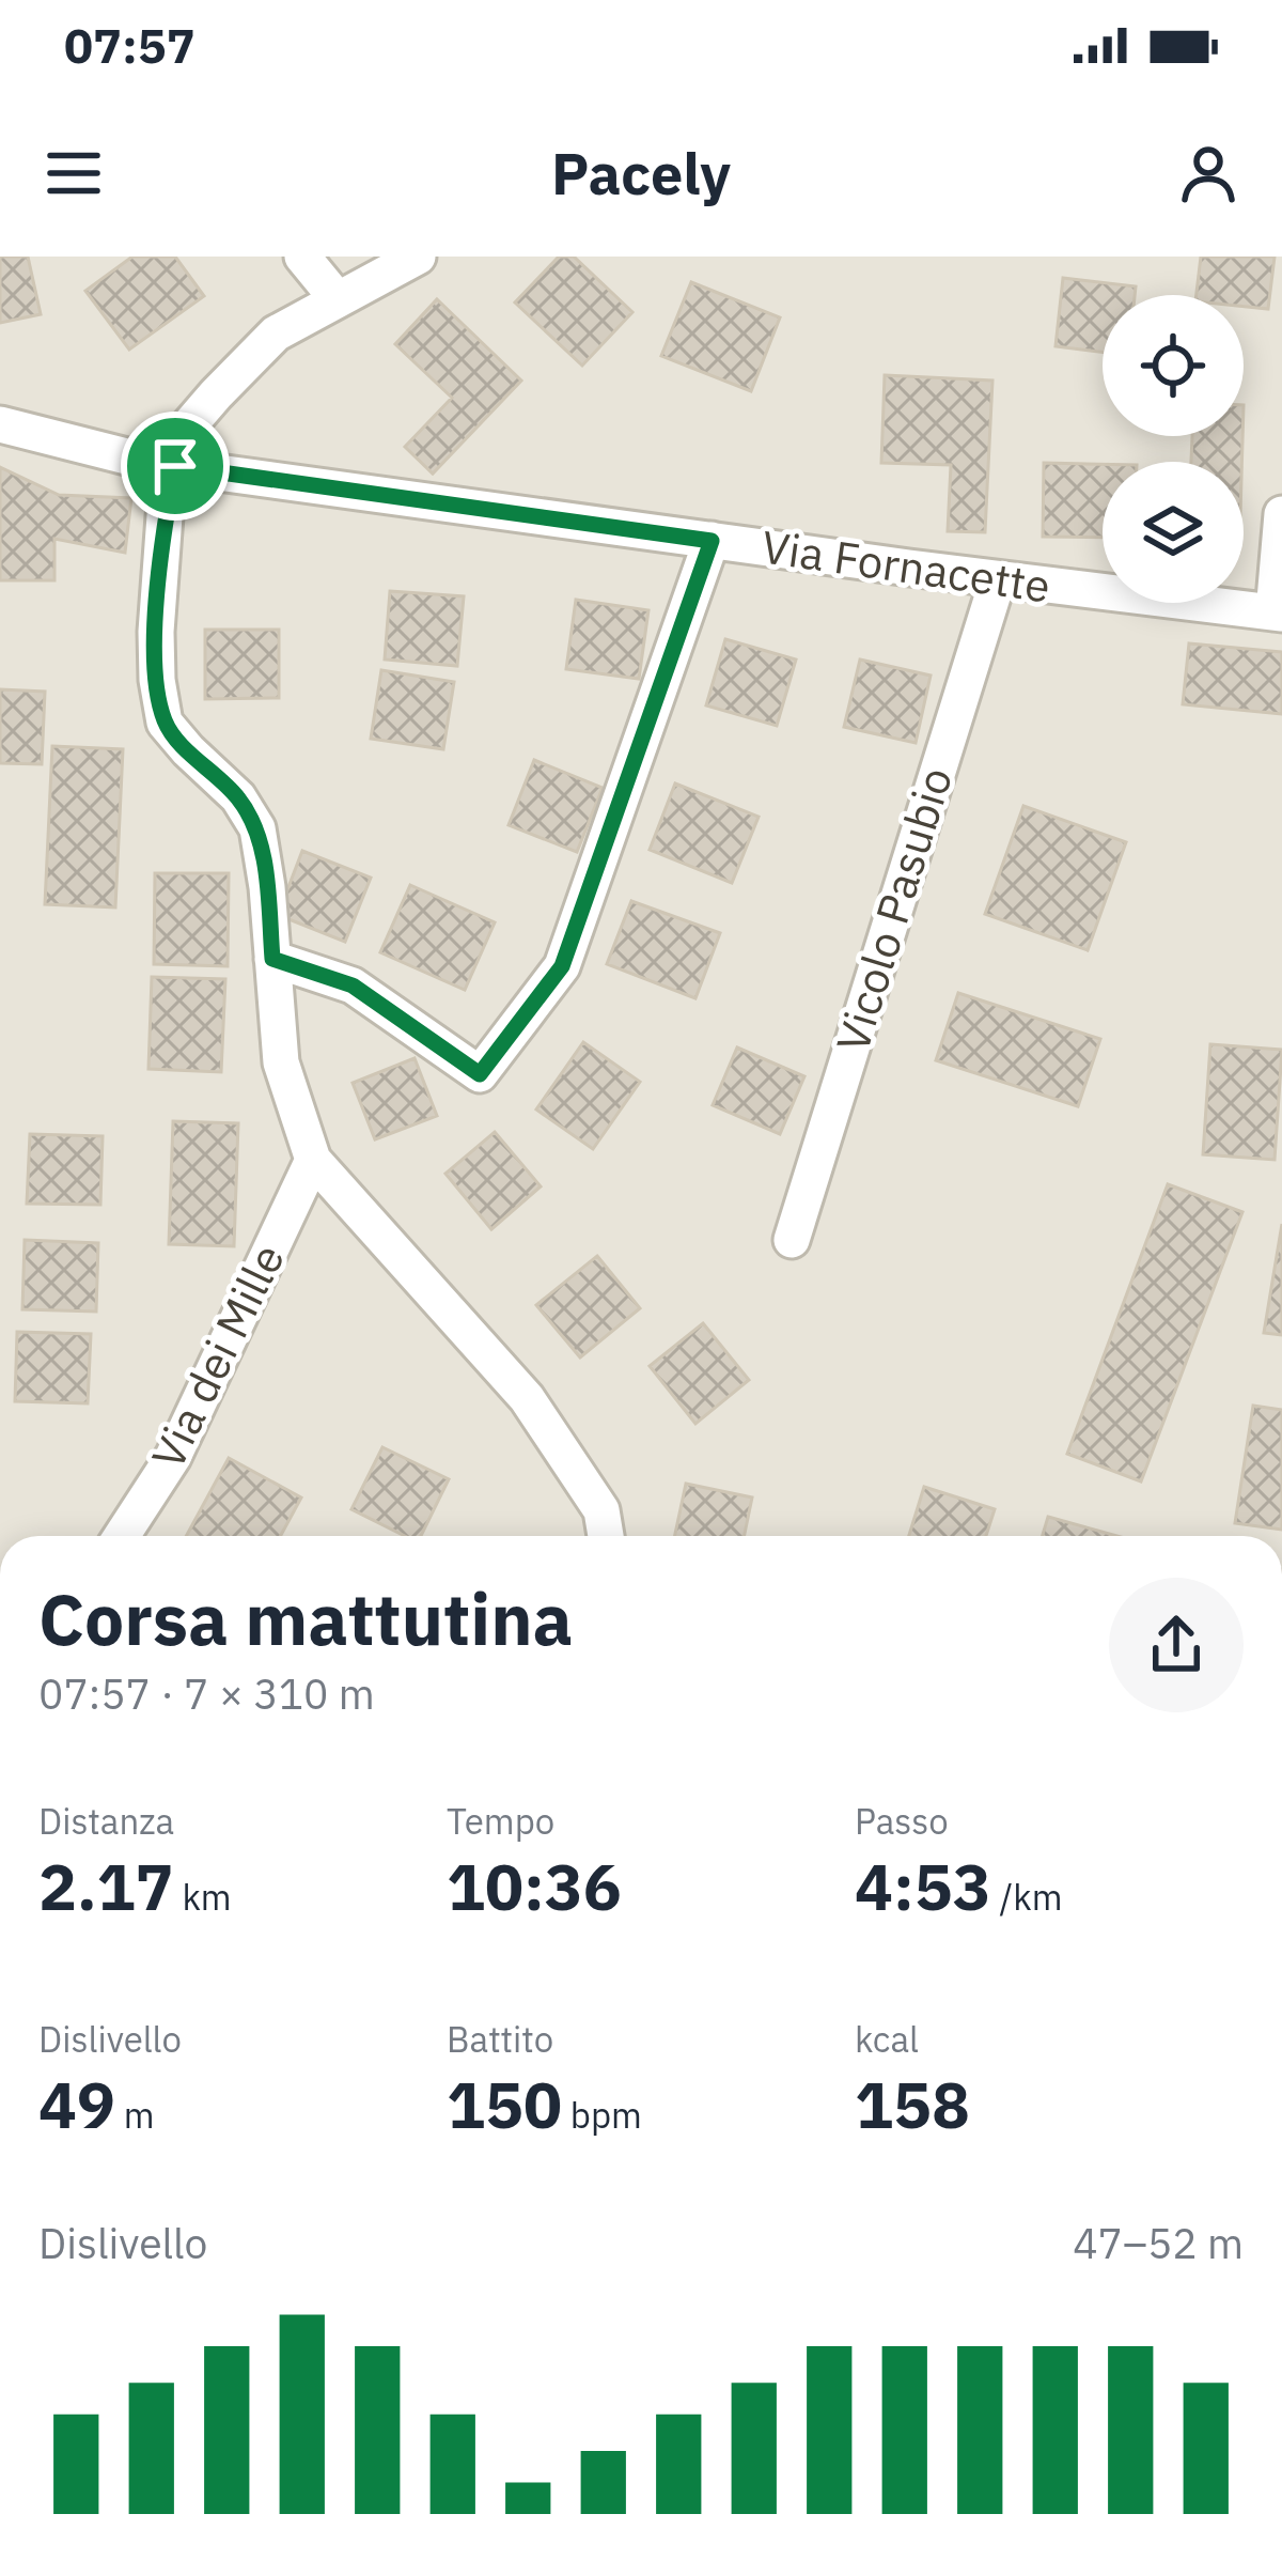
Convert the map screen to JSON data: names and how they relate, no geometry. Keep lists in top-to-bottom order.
{
  "streets": {
    "street": ["Via Fornacette", "Vicolo Pasubio", "Via dei Mille"]
  },
  "crossings": [
    ["Via Fornacette", "Vicolo Pasubio"]
  ],
  "page": {
    "status": "07:57",
    "header": "Pacely",
    "heading": ["Corsa mattutina", "07:57 · 7 × 310 m"],
    "stats": [
      ["Distanza", "2.17 km"],
      ["Tempo", "10:36"],
      ["Passo", "4:53 /km"],
      ["Dislivello", "49 m"],
      ["Battito", "150 bpm"],
      ["kcal", "158"]
    ],
    "chart": ["Dislivello", "47–52 m"]
  }
}
